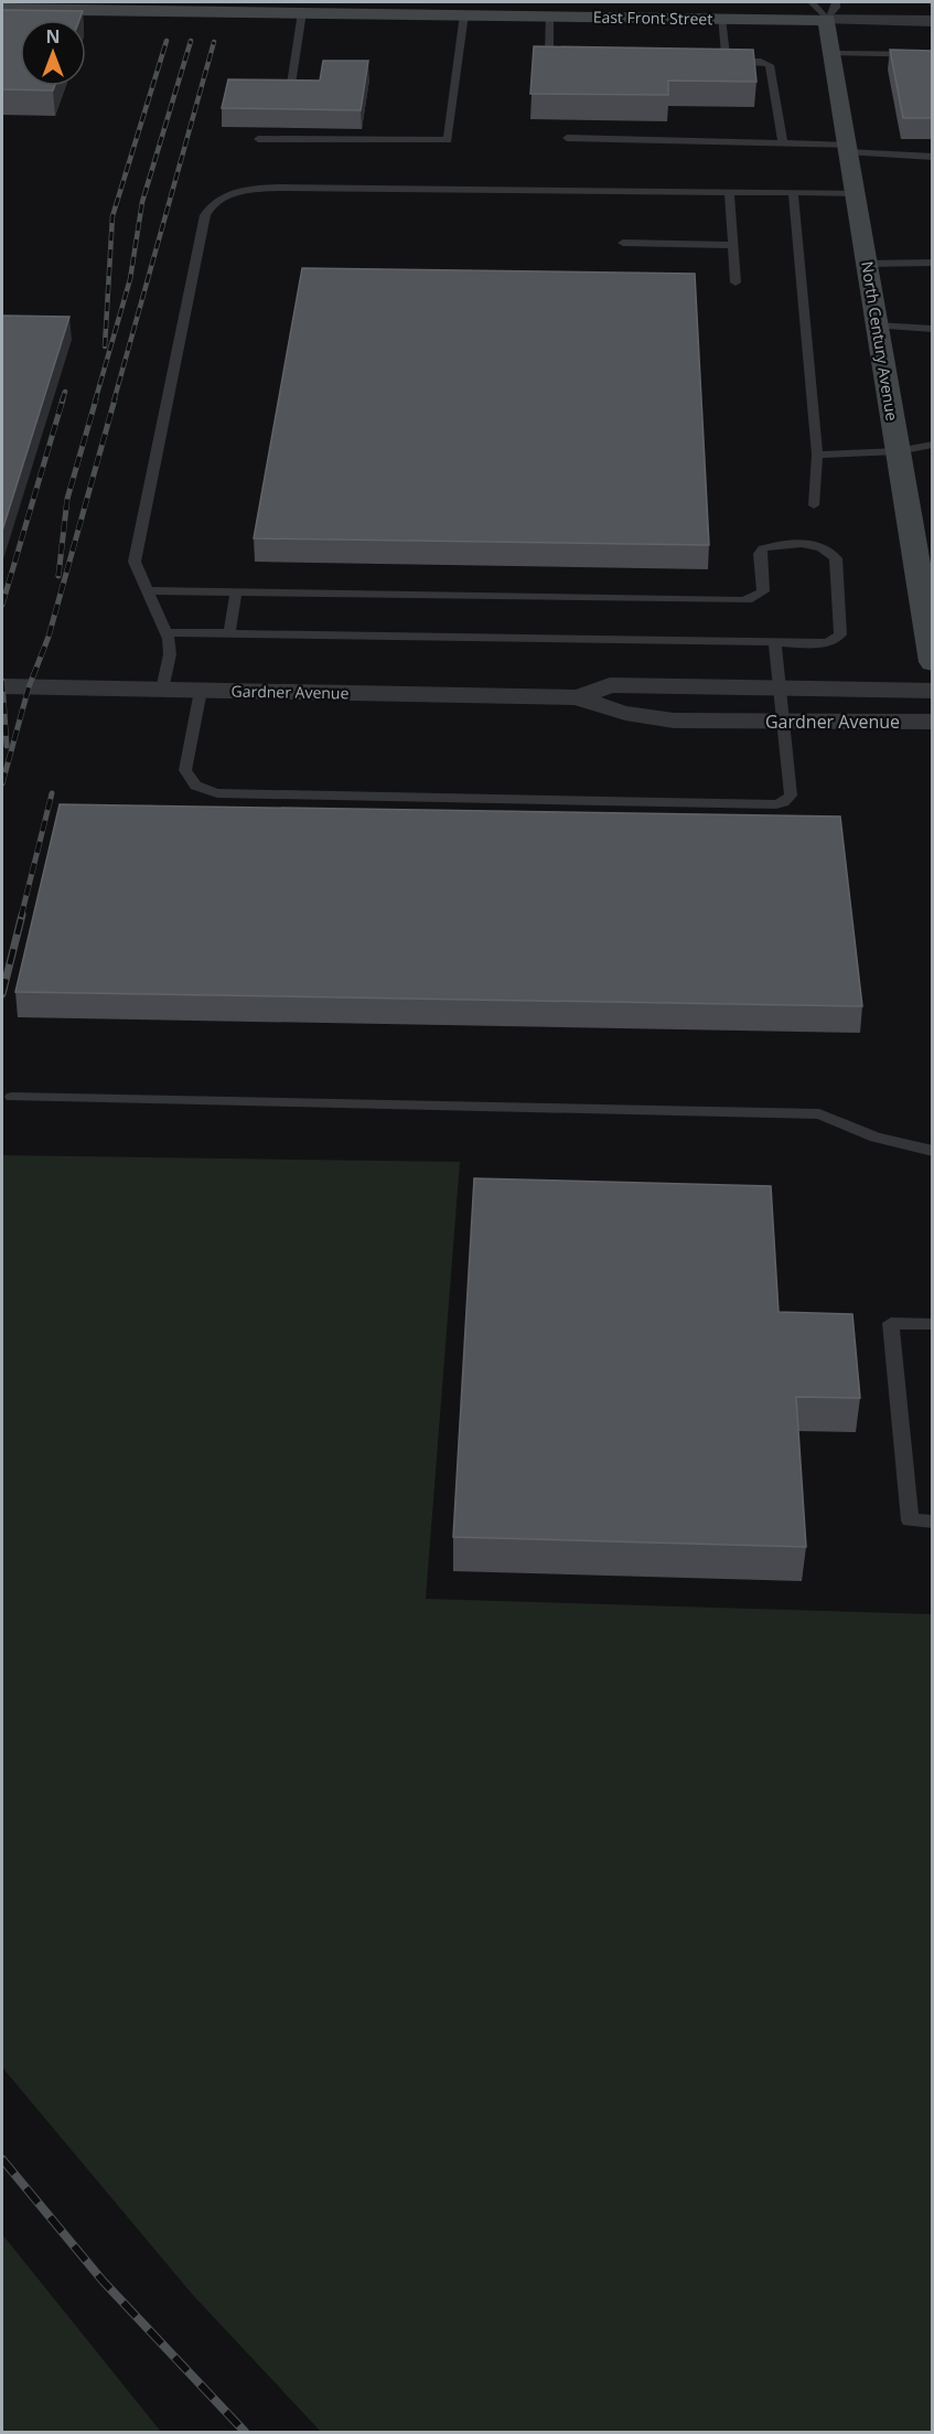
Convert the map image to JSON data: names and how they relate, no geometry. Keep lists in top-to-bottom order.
{
  "streets": {
    "street": ["East Front Street", "North Century Avenue", "Gardner Avenue"]
  },
  "crossings": [
    ["East Front Street", "North Century Avenue"]
  ],
  "north": "top"
}
